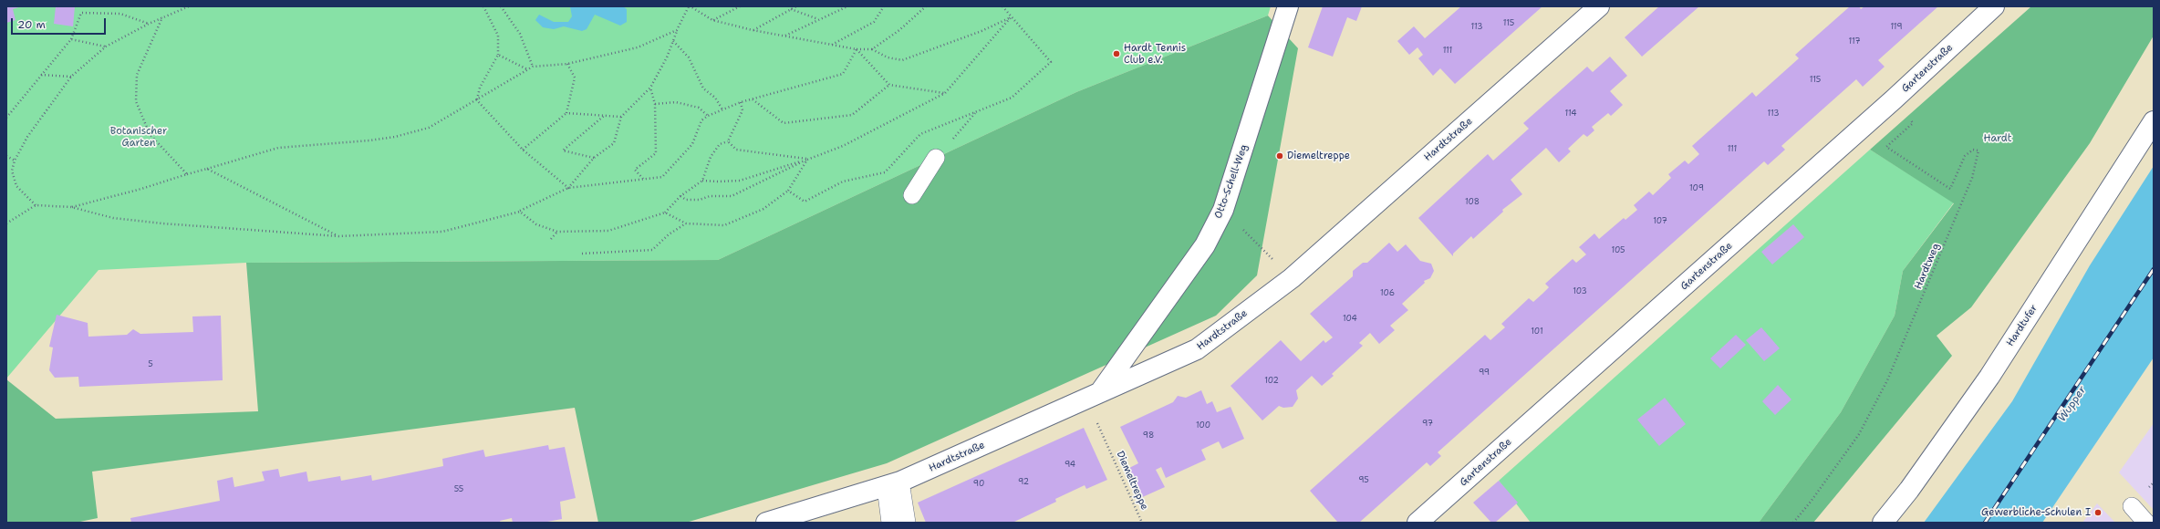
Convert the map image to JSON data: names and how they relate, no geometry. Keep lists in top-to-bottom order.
{
  "streets": {
    "street": [
      "Gartenstraße",
      "Hardtstraße",
      "Otto-Schell-Weg",
      "Hardtufer"
    ],
    "path": ["Hardtweg", "Diemeltreppe"]
  },
  "crossings": [
    ["Hardtstraße", "Otto-Schell-Weg"]
  ],
  "water": ["Wupper"],
  "parks": ["Botanischer Garten", "Hardt"],
  "places": ["Hardt Tennis Club e.V.", "Diemeltreppe", "Gewerbliche-Schulen I"],
  "house_numbers": [
    "115",
    "113",
    "119",
    "117",
    "111",
    "115",
    "114",
    "113",
    "111",
    "109",
    "108",
    "107",
    "105",
    "103",
    "106",
    "104",
    "101",
    "5",
    "99",
    "102",
    "97",
    "100",
    "98",
    "94",
    "95",
    "92",
    "90",
    "55"
  ],
  "scale_bar": "20 m"
}
